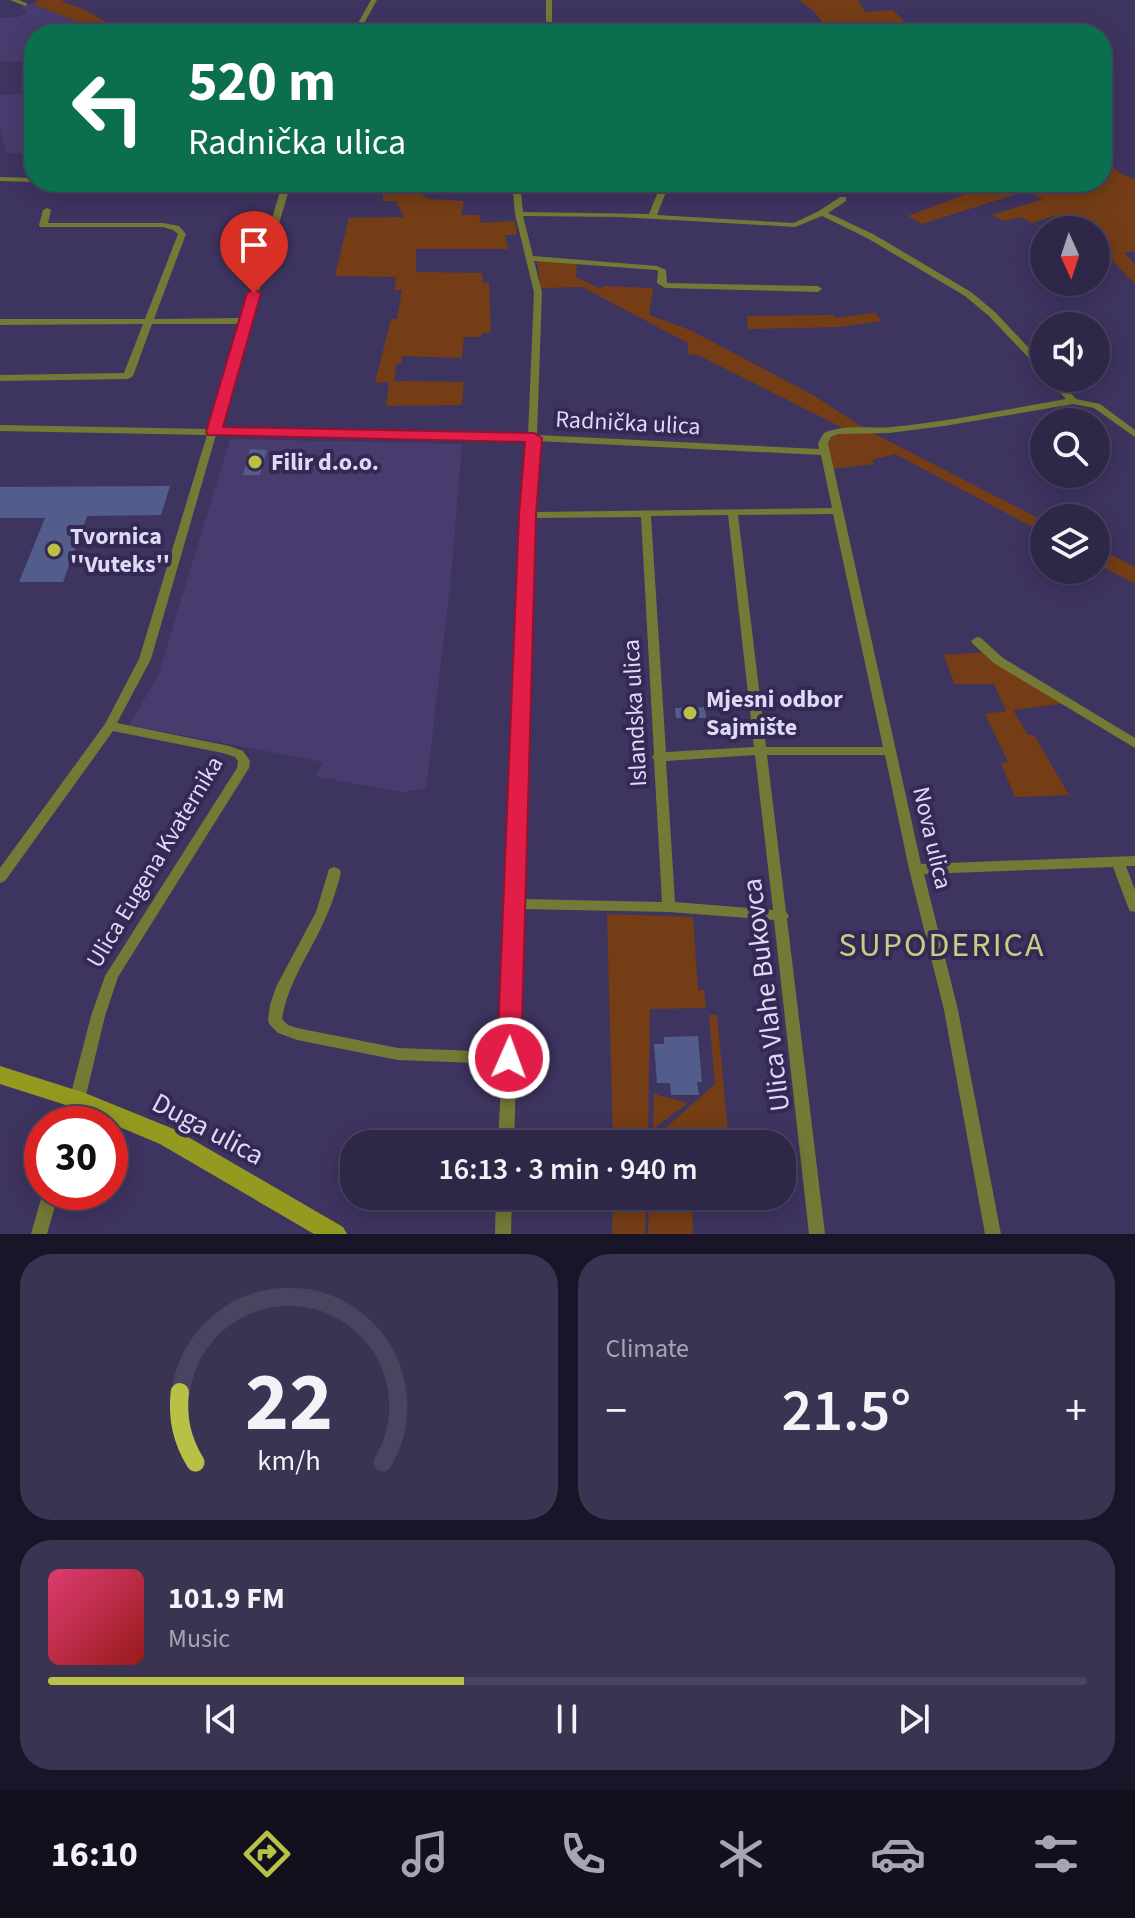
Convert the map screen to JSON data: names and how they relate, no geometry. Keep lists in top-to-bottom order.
{
  "streets": {
    "main road": ["Duga ulica"],
    "street": [
      "Radnička ulica",
      "Islandska ulica",
      "Nova ulica",
      "Ulica Eugena Kvaternika",
      "Ulica Vlahe Bukovca"
    ]
  },
  "crossings": [
    ["Radnička ulica", "Nova ulica"],
    ["Ulica Eugena Kvaternika", "Duga ulica"]
  ],
  "districts": ["SUPODERICA"],
  "places": ["Filir d.o.o.", "Tvornica ''Vuteks''", "Mjesni odbor Sajmište"],
  "north": "bottom",
  "page": {
    "turn": ["520 m", "Radnička ulica"],
    "limit": "30",
    "trip": "16:13 · 3 min · 940 m",
    "tile": "Climate",
    "heat": ["−", "21.5°", "+"],
    "song": ["101.9 FM", "Music"],
    "tabs": "16:10",
    "gauge": ["22", "km/h"]
  }
}
